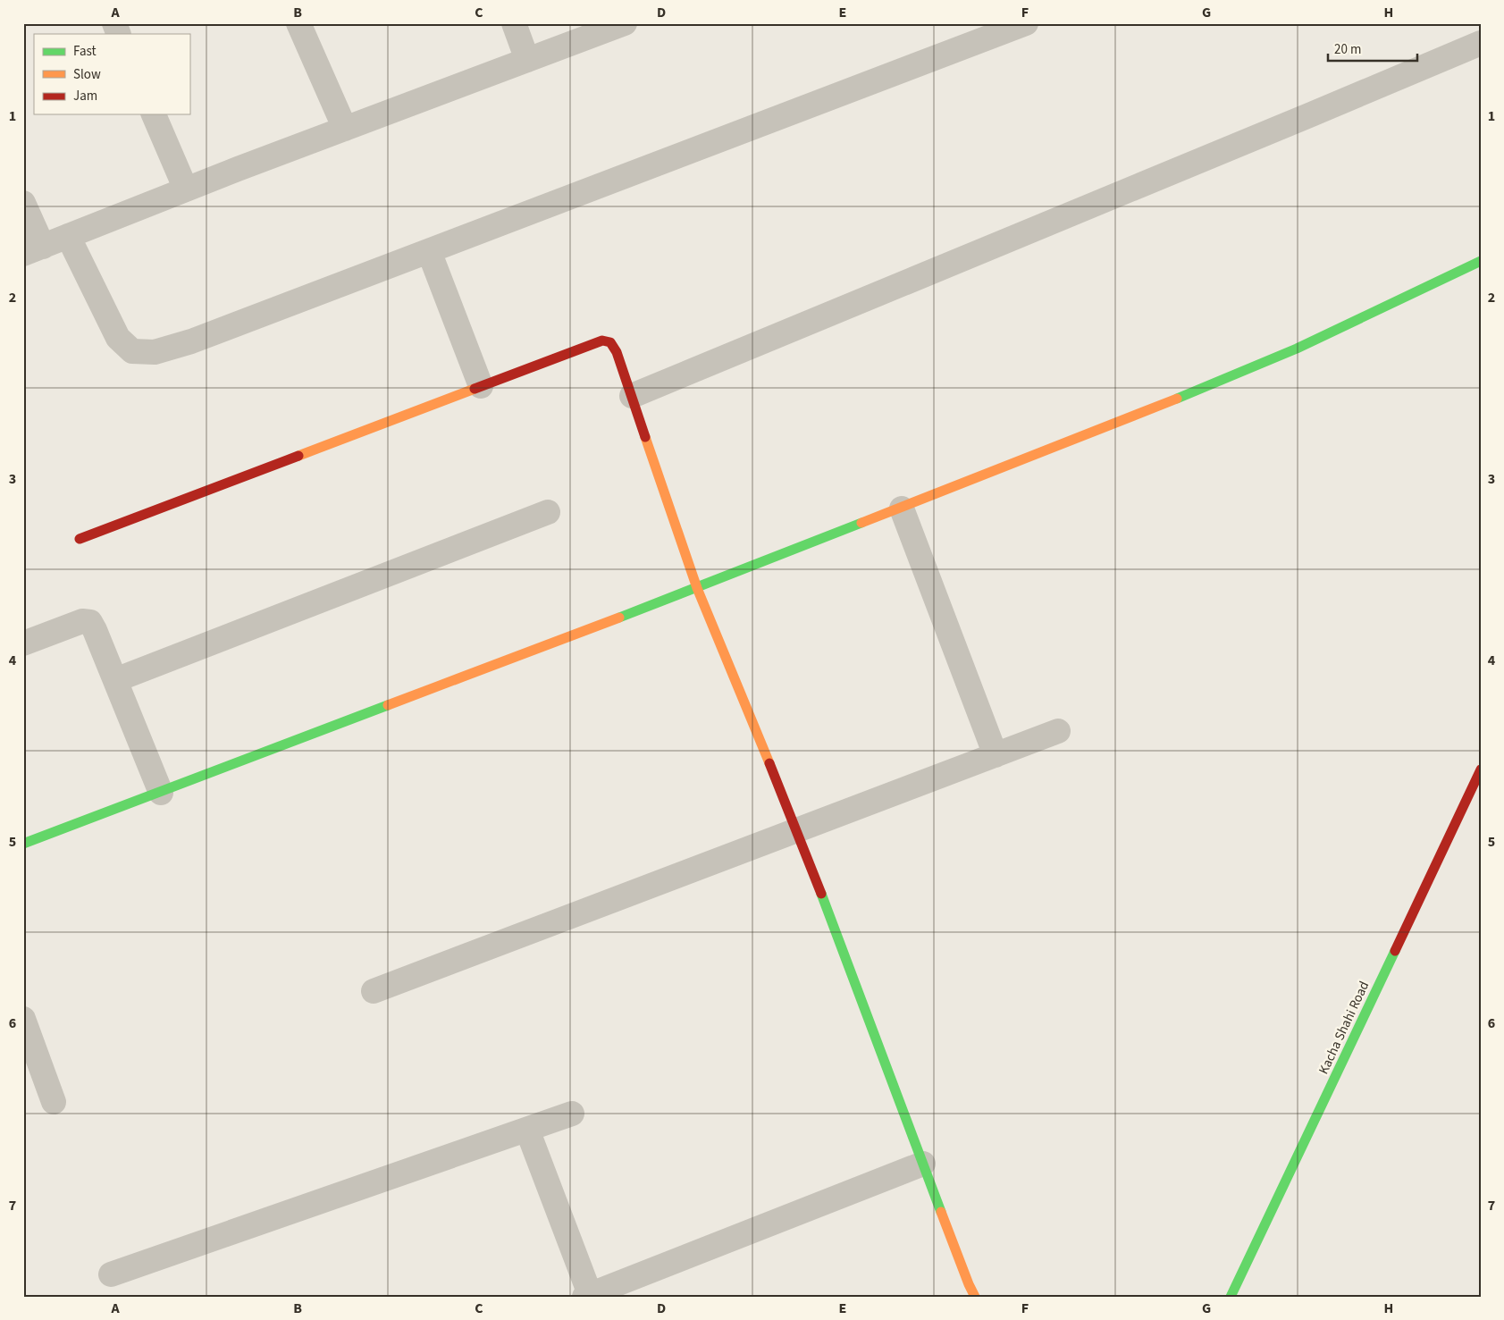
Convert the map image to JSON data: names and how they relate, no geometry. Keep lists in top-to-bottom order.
{
  "streets": {
    "street": ["Kacha Shahi Road"]
  },
  "legend": ["Fast", "Slow", "Jam"],
  "scale_bar": "20 m",
  "grid": {
    "columns": [
      "A",
      "B",
      "C",
      "D",
      "E",
      "F",
      "G",
      "H"
    ],
    "rows": [
      "1",
      "2",
      "3",
      "4",
      "5",
      "6",
      "7"
    ]
  }
}
